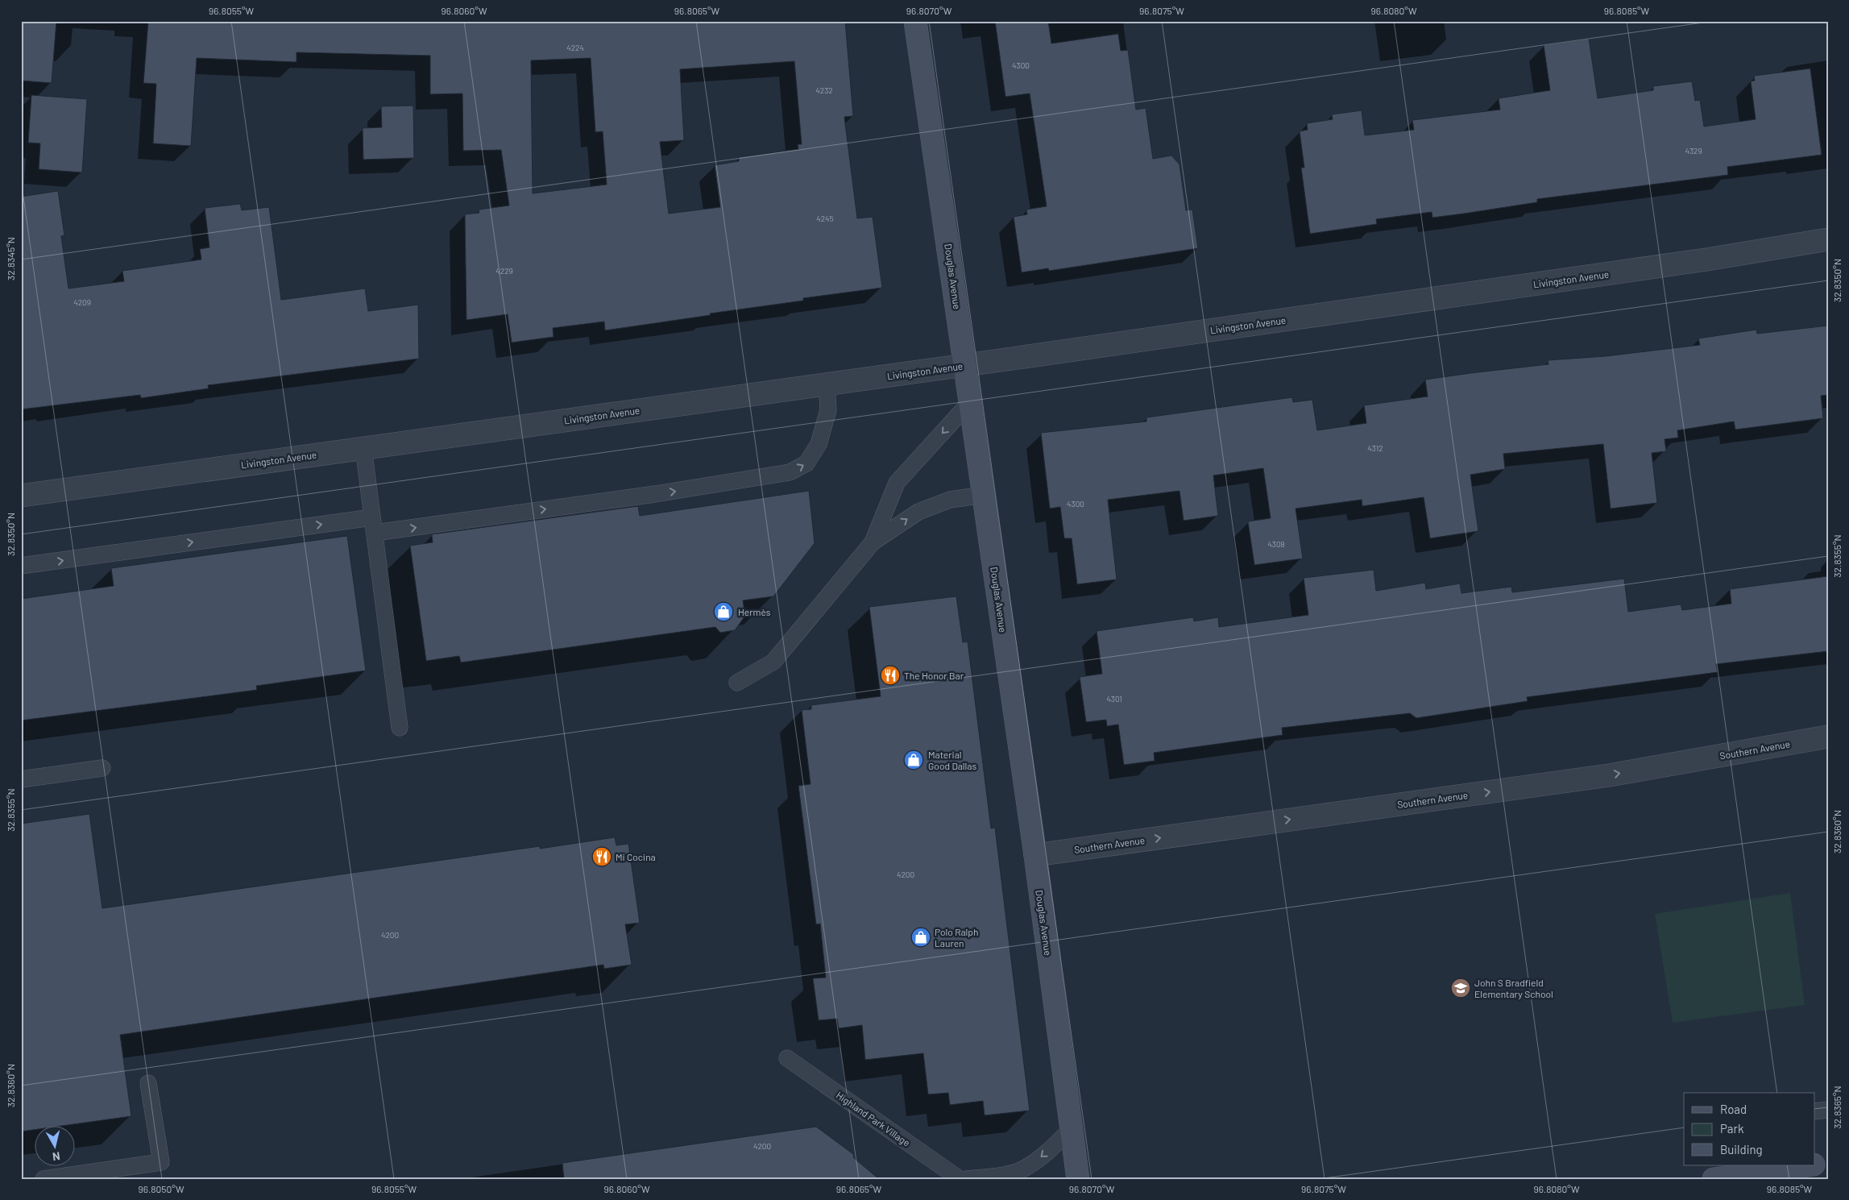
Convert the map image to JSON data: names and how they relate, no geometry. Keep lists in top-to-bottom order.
{
  "streets": {
    "street": ["Douglas Avenue", "Livingston Avenue", "Southern Avenue"],
    "lane": ["Highland Park Village"]
  },
  "crossings": [
    ["Douglas Avenue", "Livingston Avenue"],
    ["Douglas Avenue", "Southern Avenue"]
  ],
  "one_way": ["Southern Avenue"],
  "places": {
    "shop": ["Hermès", "Material Good Dallas", "Polo Ralph Lauren"],
    "restaurant": ["The Honor Bar", "Mi Cocina"],
    "school or university": ["John S Bradfield Elementary School"]
  },
  "house_numbers": [
    "4224",
    "4300",
    "4232",
    "4329",
    "4245",
    "4229",
    "4209",
    "4312",
    "4300",
    "4308",
    "4301",
    "4200",
    "4200",
    "4200"
  ],
  "legend": ["Road", "Park", "Building"],
  "north": "bottom",
  "coordinates": [
    "96.8055°W",
    "96.8060°W",
    "96.8065°W",
    "96.8070°W",
    "96.8075°W",
    "96.8080°W",
    "96.8085°W",
    "32.8345°N",
    "32.8350°N",
    "32.8355°N",
    "32.8360°N",
    "32.8365°N",
    "96.8050°W"
  ]
}
